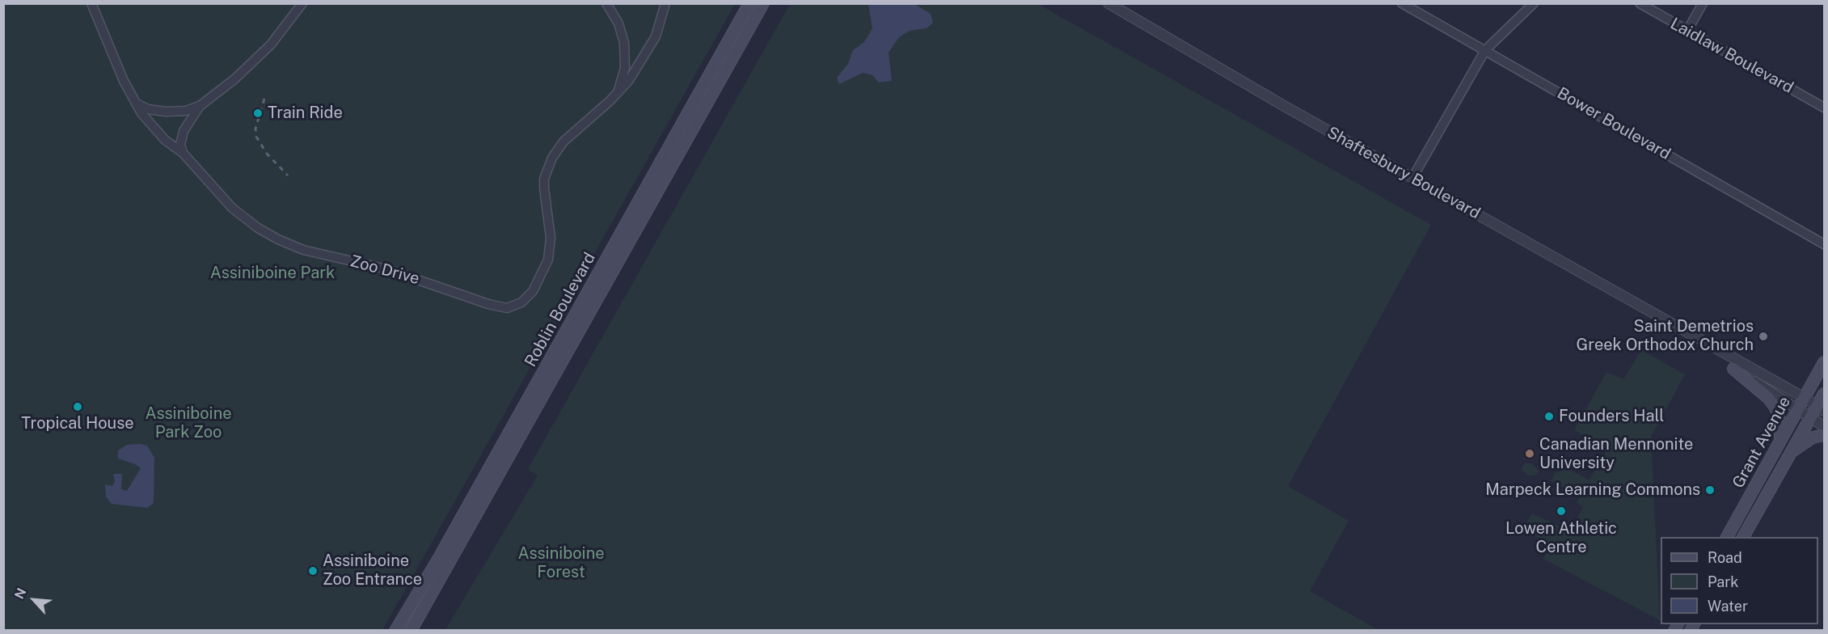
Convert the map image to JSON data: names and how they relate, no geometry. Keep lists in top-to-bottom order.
{
  "streets": {
    "main road": ["Roblin Boulevard", "Grant Avenue"],
    "street": [
      "Laidlaw Boulevard",
      "Bower Boulevard",
      "Shaftesbury Boulevard",
      "Zoo Drive"
    ]
  },
  "crossings": [
    ["Shaftesbury Boulevard", "Grant Avenue"]
  ],
  "parks": ["Assiniboine Park", "Assiniboine Park Zoo", "Assiniboine Forest"],
  "places": [
    "Train Ride",
    "Saint Demetrios Greek Orthodox Church",
    "Tropical House",
    "Founders Hall",
    "Canadian Mennonite University",
    "Marpeck Learning Commons",
    "Lowen Athletic Centre",
    "Assiniboine Zoo Entrance"
  ],
  "legend": ["Road", "Park", "Water"],
  "north": "top left"
}
